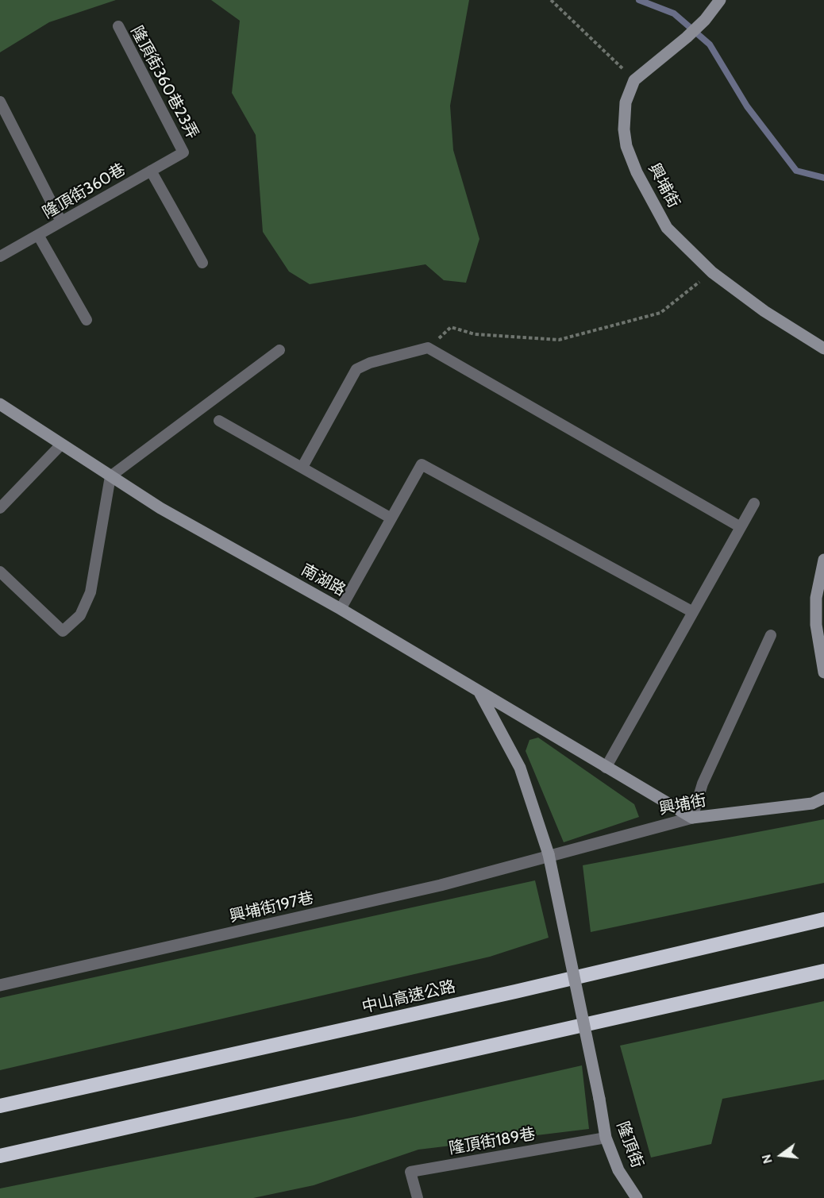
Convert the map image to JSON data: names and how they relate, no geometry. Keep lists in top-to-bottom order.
{
  "streets": {
    "highway": ["中山高速公路"],
    "street": [
      "興埔街",
      "南湖路",
      "興埔街197巷",
      "隆頂街"
    ],
    "lane": ["隆頂街360巷23弄", "隆頂街360巷", "隆頂街189巷"]
  },
  "crossings": [
    ["隆頂街360巷23弄", "隆頂街360巷"],
    ["興埔街", "南湖路"],
    ["興埔街", "興埔街197巷"],
    ["興埔街", "隆頂街"],
    ["興埔街197巷", "隆頂街"],
    ["隆頂街189巷", "隆頂街"]
  ],
  "north": "left"
}
